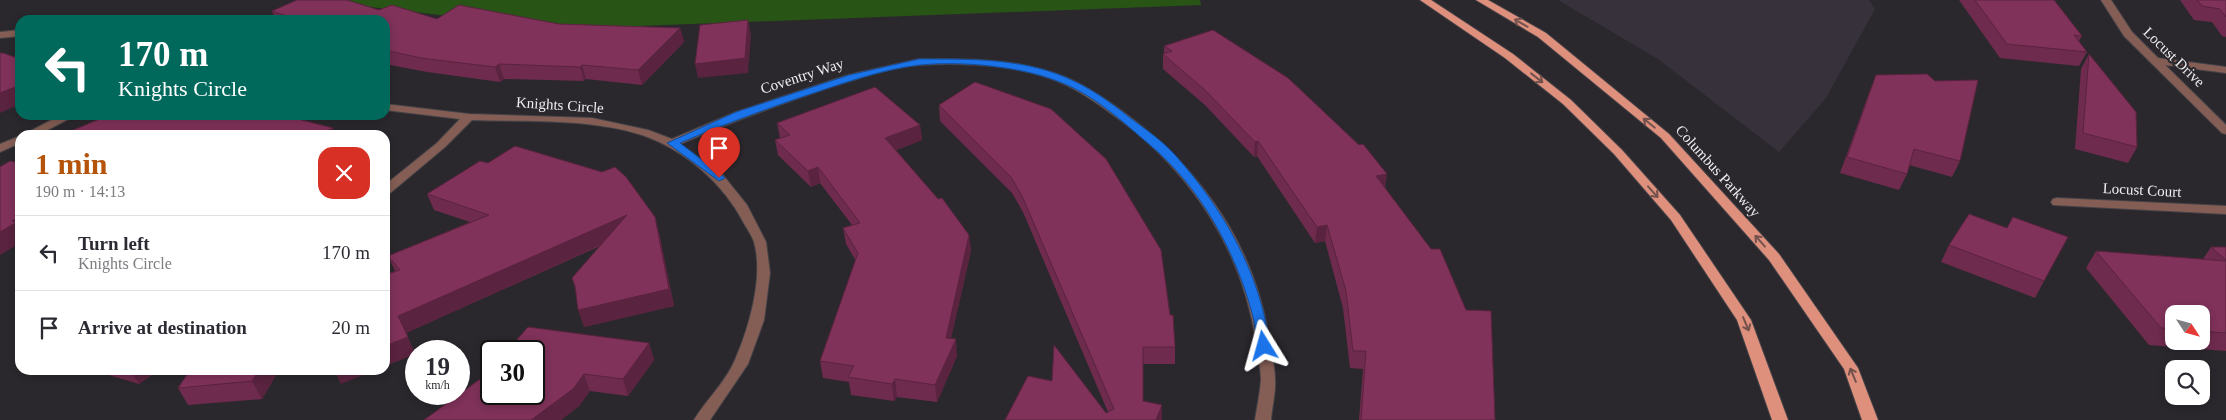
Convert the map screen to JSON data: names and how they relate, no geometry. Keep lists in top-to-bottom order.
{
  "streets": {
    "main road": ["Columbus Parkway"],
    "street": [
      "Locust Drive",
      "Coventry Way",
      "Knights Circle",
      "Locust Court"
    ]
  },
  "crossings": [
    ["Coventry Way", "Knights Circle"]
  ],
  "north": "bottom right",
  "page": {
    "turn": ["170 m", "Knights Circle"],
    "heading": ["1 min", "190 m · 14:13"],
    "list": [
      {
        "name": "Turn left",
        "note": "Knights Circle",
        "value": "170 m"
      },
      {
        "name": "Arrive at destination",
        "value": "20 m"
      }
    ],
    "speed": "19 km/h",
    "limit": "30"
  }
}
